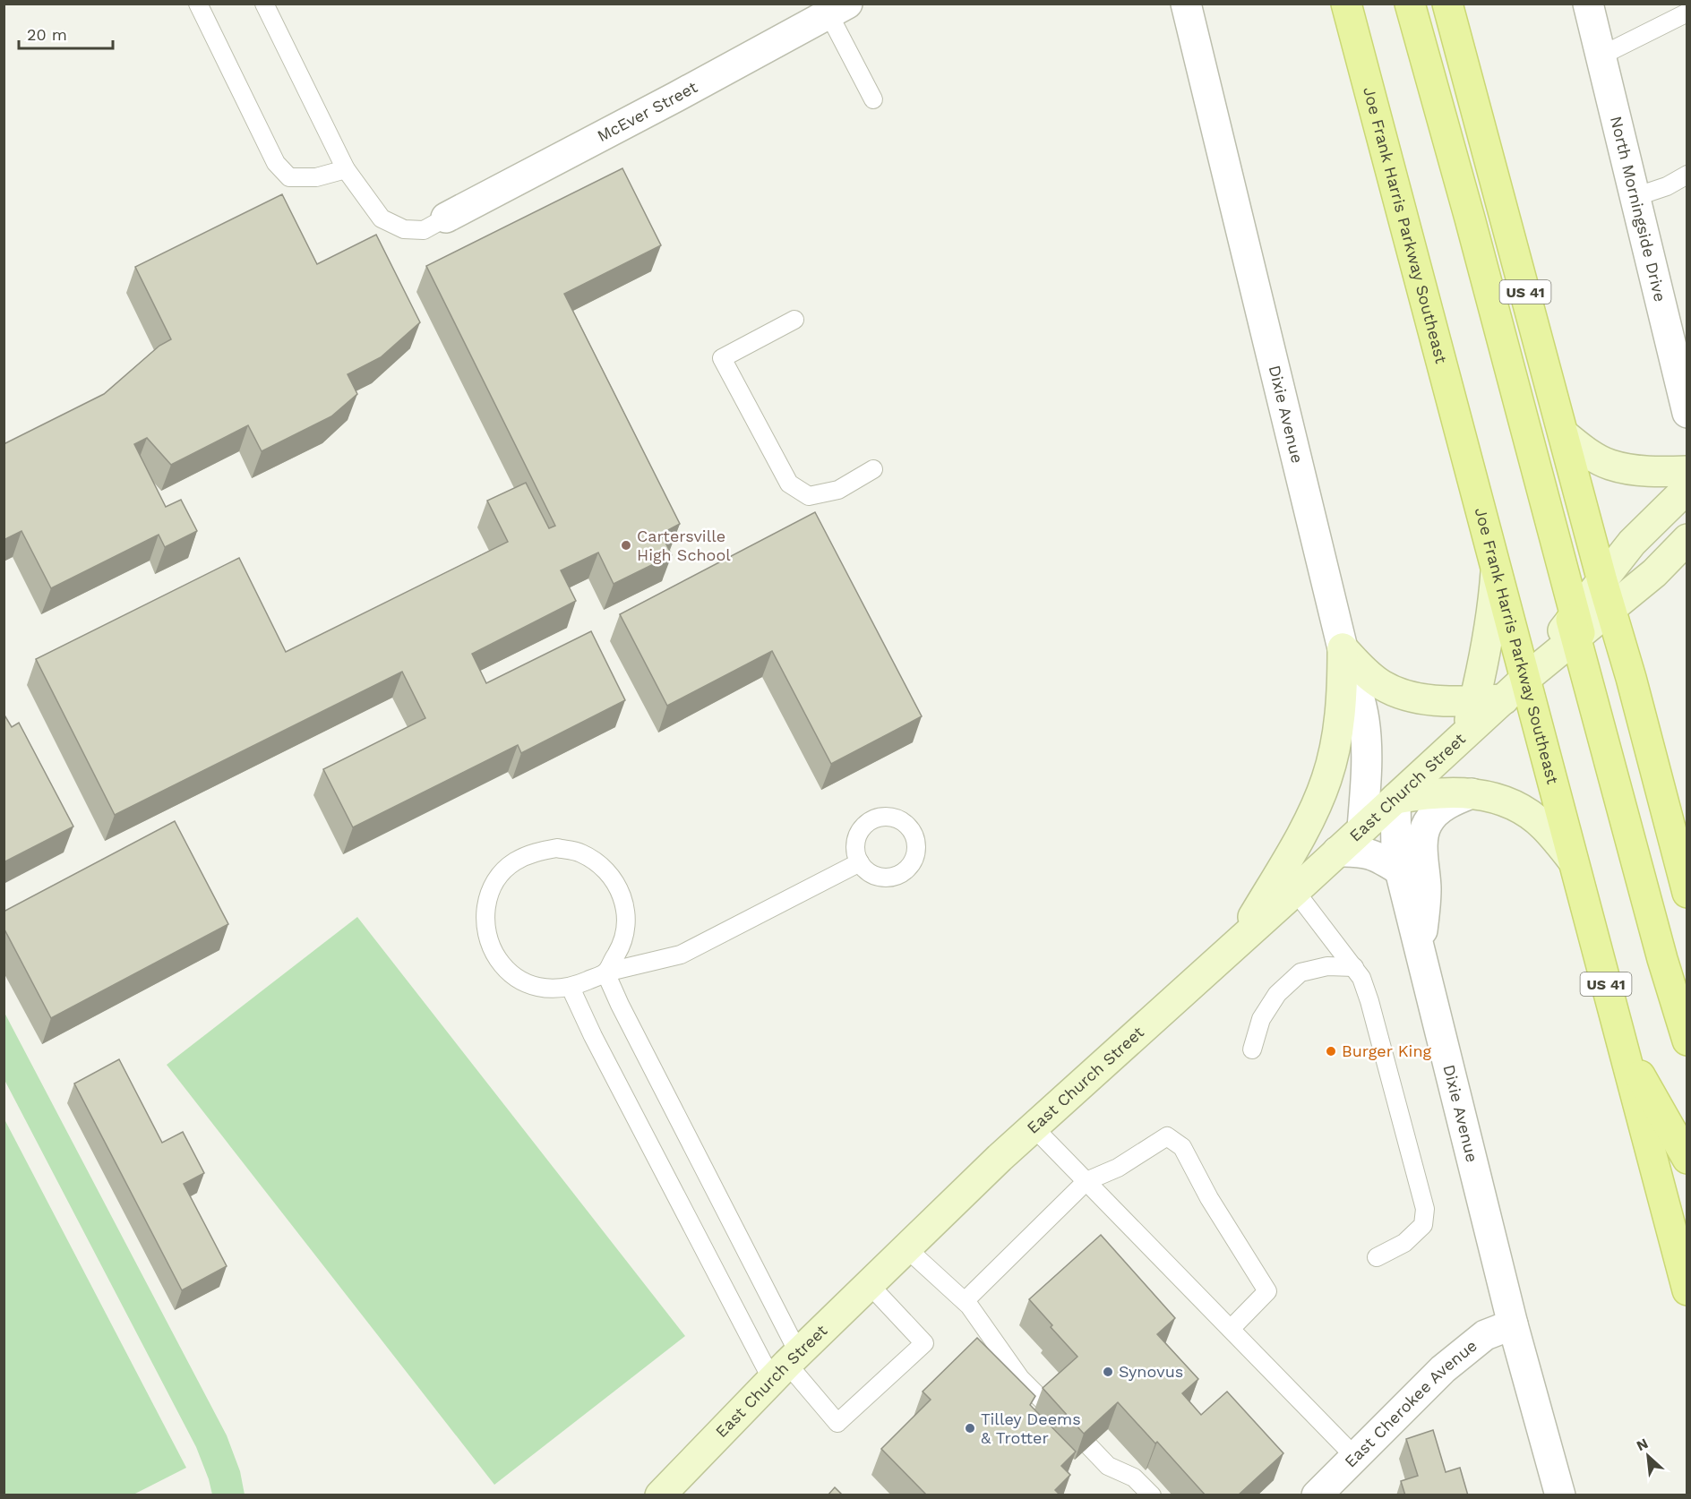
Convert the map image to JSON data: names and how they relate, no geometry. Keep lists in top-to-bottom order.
{
  "streets": {
    "main road": ["Joe Frank Harris Parkway Southeast", "US 41", "East Church Street"],
    "street": [
      "McEver Street",
      "North Morningside Drive",
      "Dixie Avenue",
      "East Cherokee Avenue"
    ]
  },
  "crossings": [
    ["Joe Frank Harris Parkway Southeast", "East Church Street"],
    ["US 41", "East Church Street"],
    ["Dixie Avenue", "East Church Street"],
    ["Dixie Avenue", "East Cherokee Avenue"]
  ],
  "places": [
    "Cartersville High School",
    "Burger King",
    "Synovus",
    "Tilley Deems & Trotter"
  ],
  "scale_bar": "20 m",
  "north": "top left"
}
